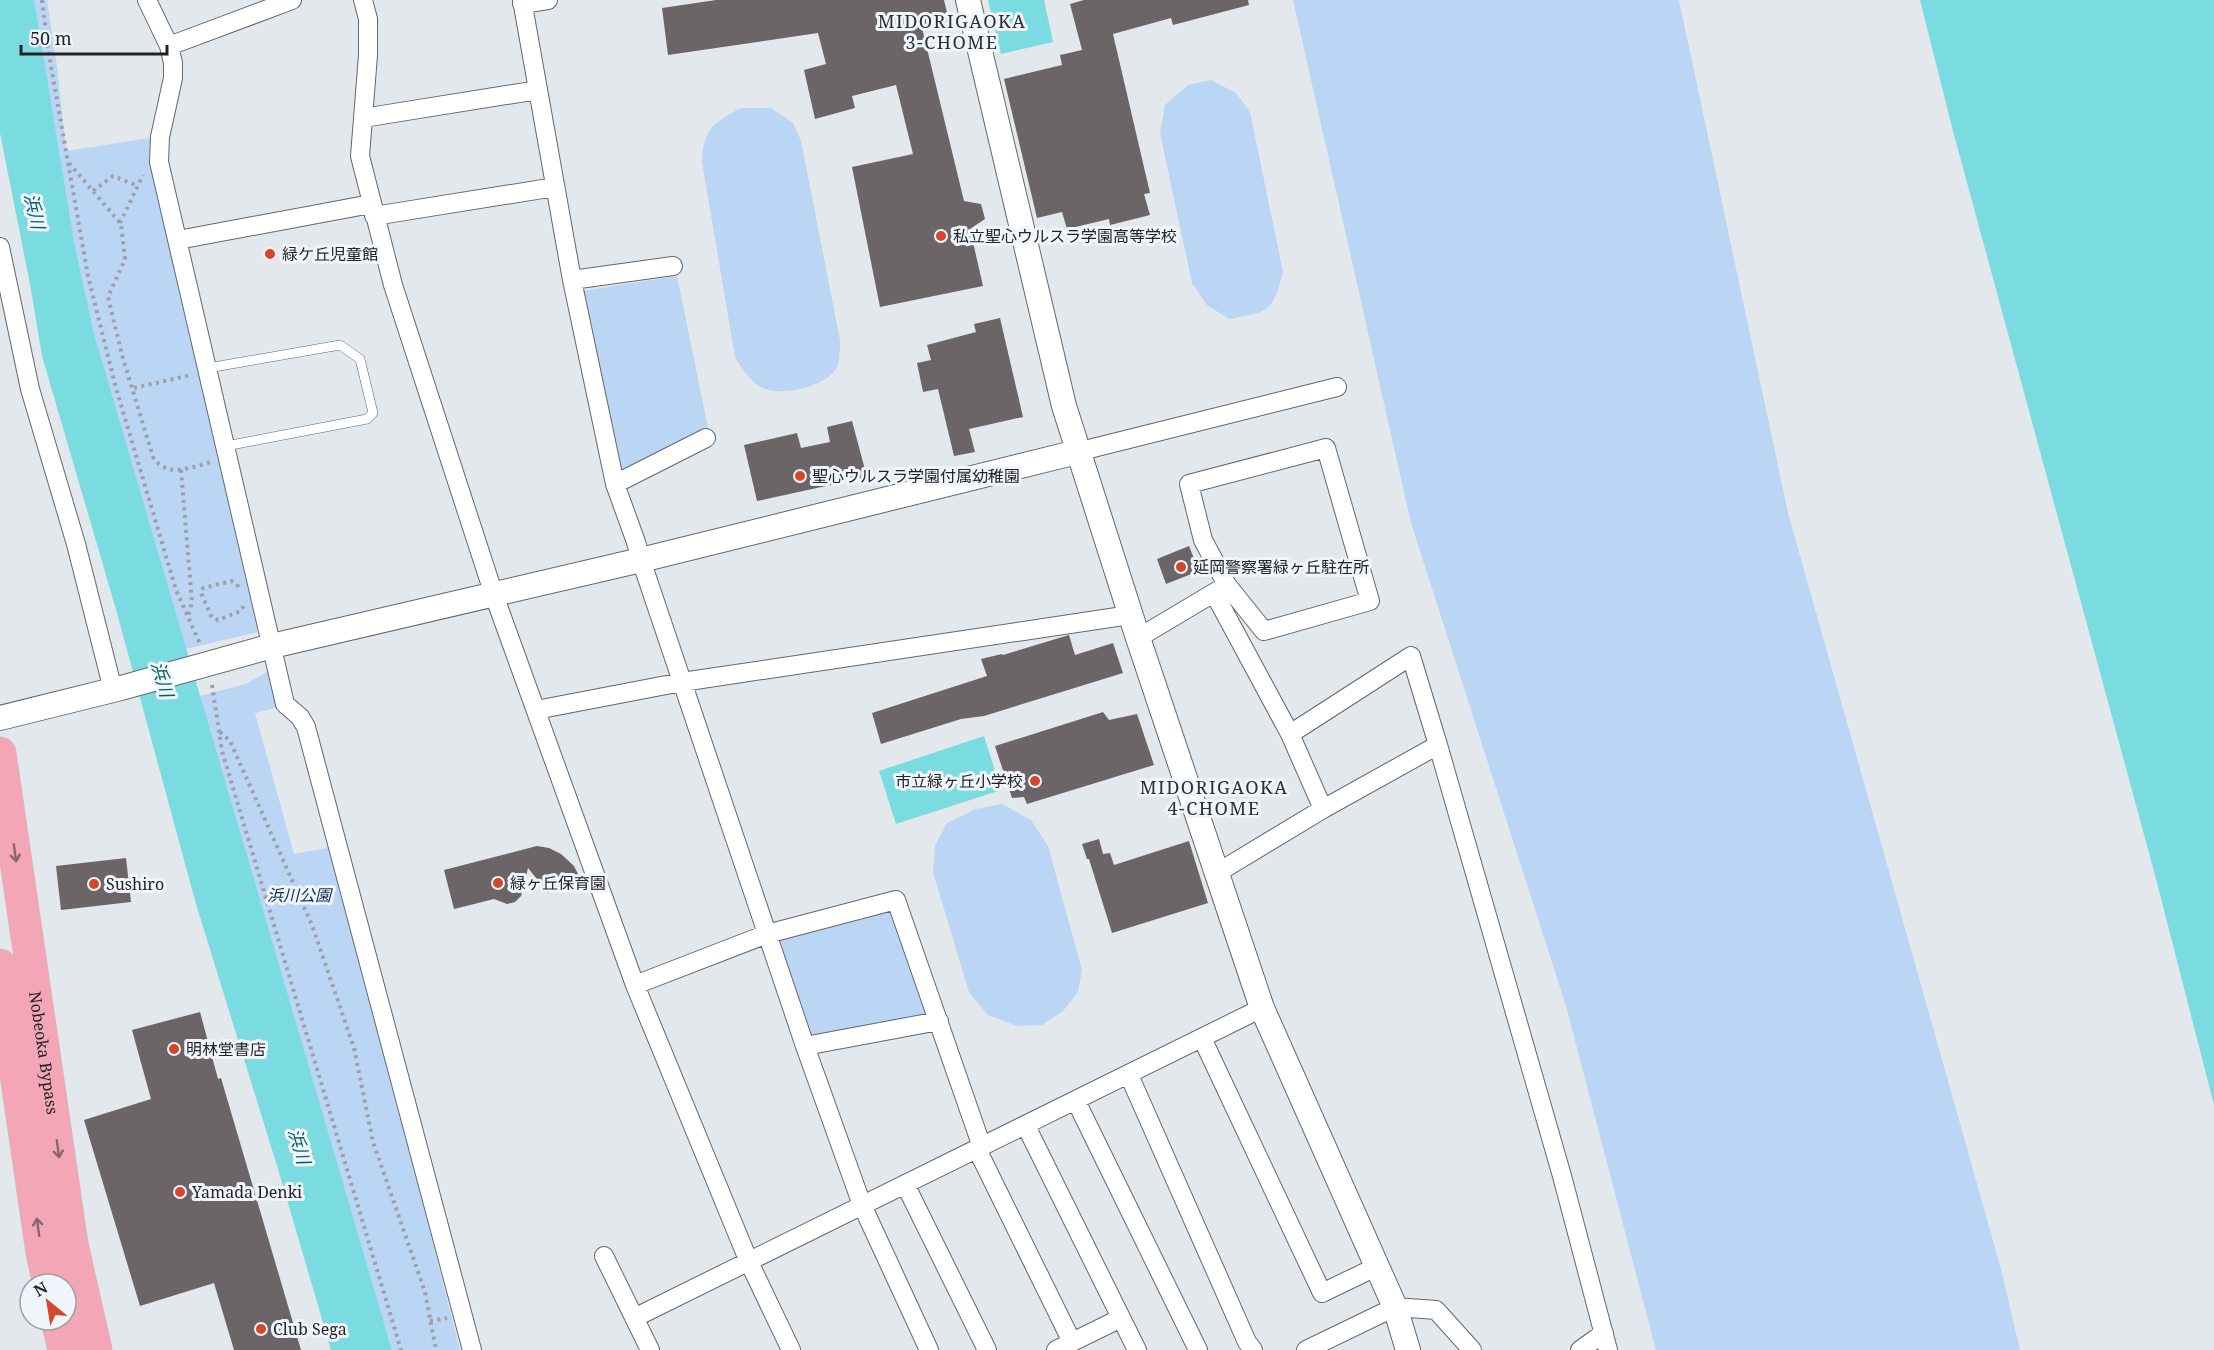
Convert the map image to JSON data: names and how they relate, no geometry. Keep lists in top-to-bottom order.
{
  "streets": {
    "highway": ["Nobeoka Bypass"]
  },
  "districts": ["MIDORIGAOKA 3-CHOME", "MIDORIGAOKA 4-CHOME"],
  "water": ["浜川"],
  "parks": ["浜川公園"],
  "places": [
    "私立聖心ウルスラ学園高等学校",
    "緑ケ丘児童館",
    "聖心ウルスラ学園付属幼稚園",
    "延岡警察署緑ヶ丘駐在所",
    "市立緑ヶ丘小学校",
    "緑ヶ丘保育園",
    "Sushiro",
    "明林堂書店",
    "Yamada Denki",
    "Club Sega"
  ],
  "scale_bar": "50 m",
  "north": "top left"
}
